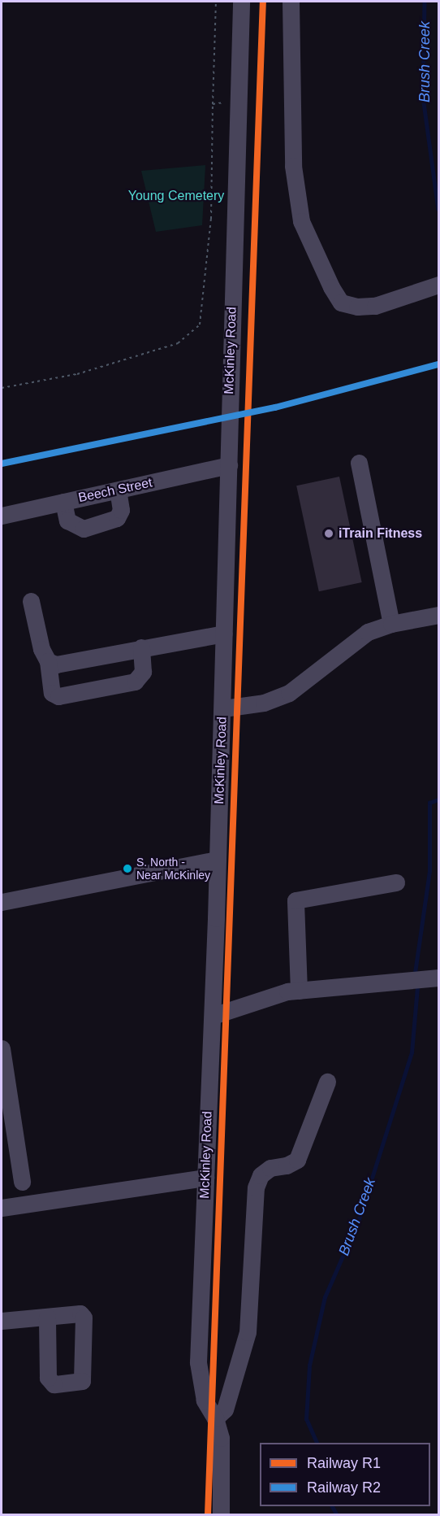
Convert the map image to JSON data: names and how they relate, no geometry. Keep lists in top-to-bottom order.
{
  "streets": {
    "street": ["McKinley Road", "Beech Street"]
  },
  "crossings": [
    ["McKinley Road", "Beech Street"]
  ],
  "water": ["Brush Creek"],
  "parks": ["Young Cemetery"],
  "places": ["iTrain Fitness", "S. North - Near McKinley"],
  "lines": ["rail line R1", "rail line R2"],
  "legend": ["Railway R1", "Railway R2"]
}
